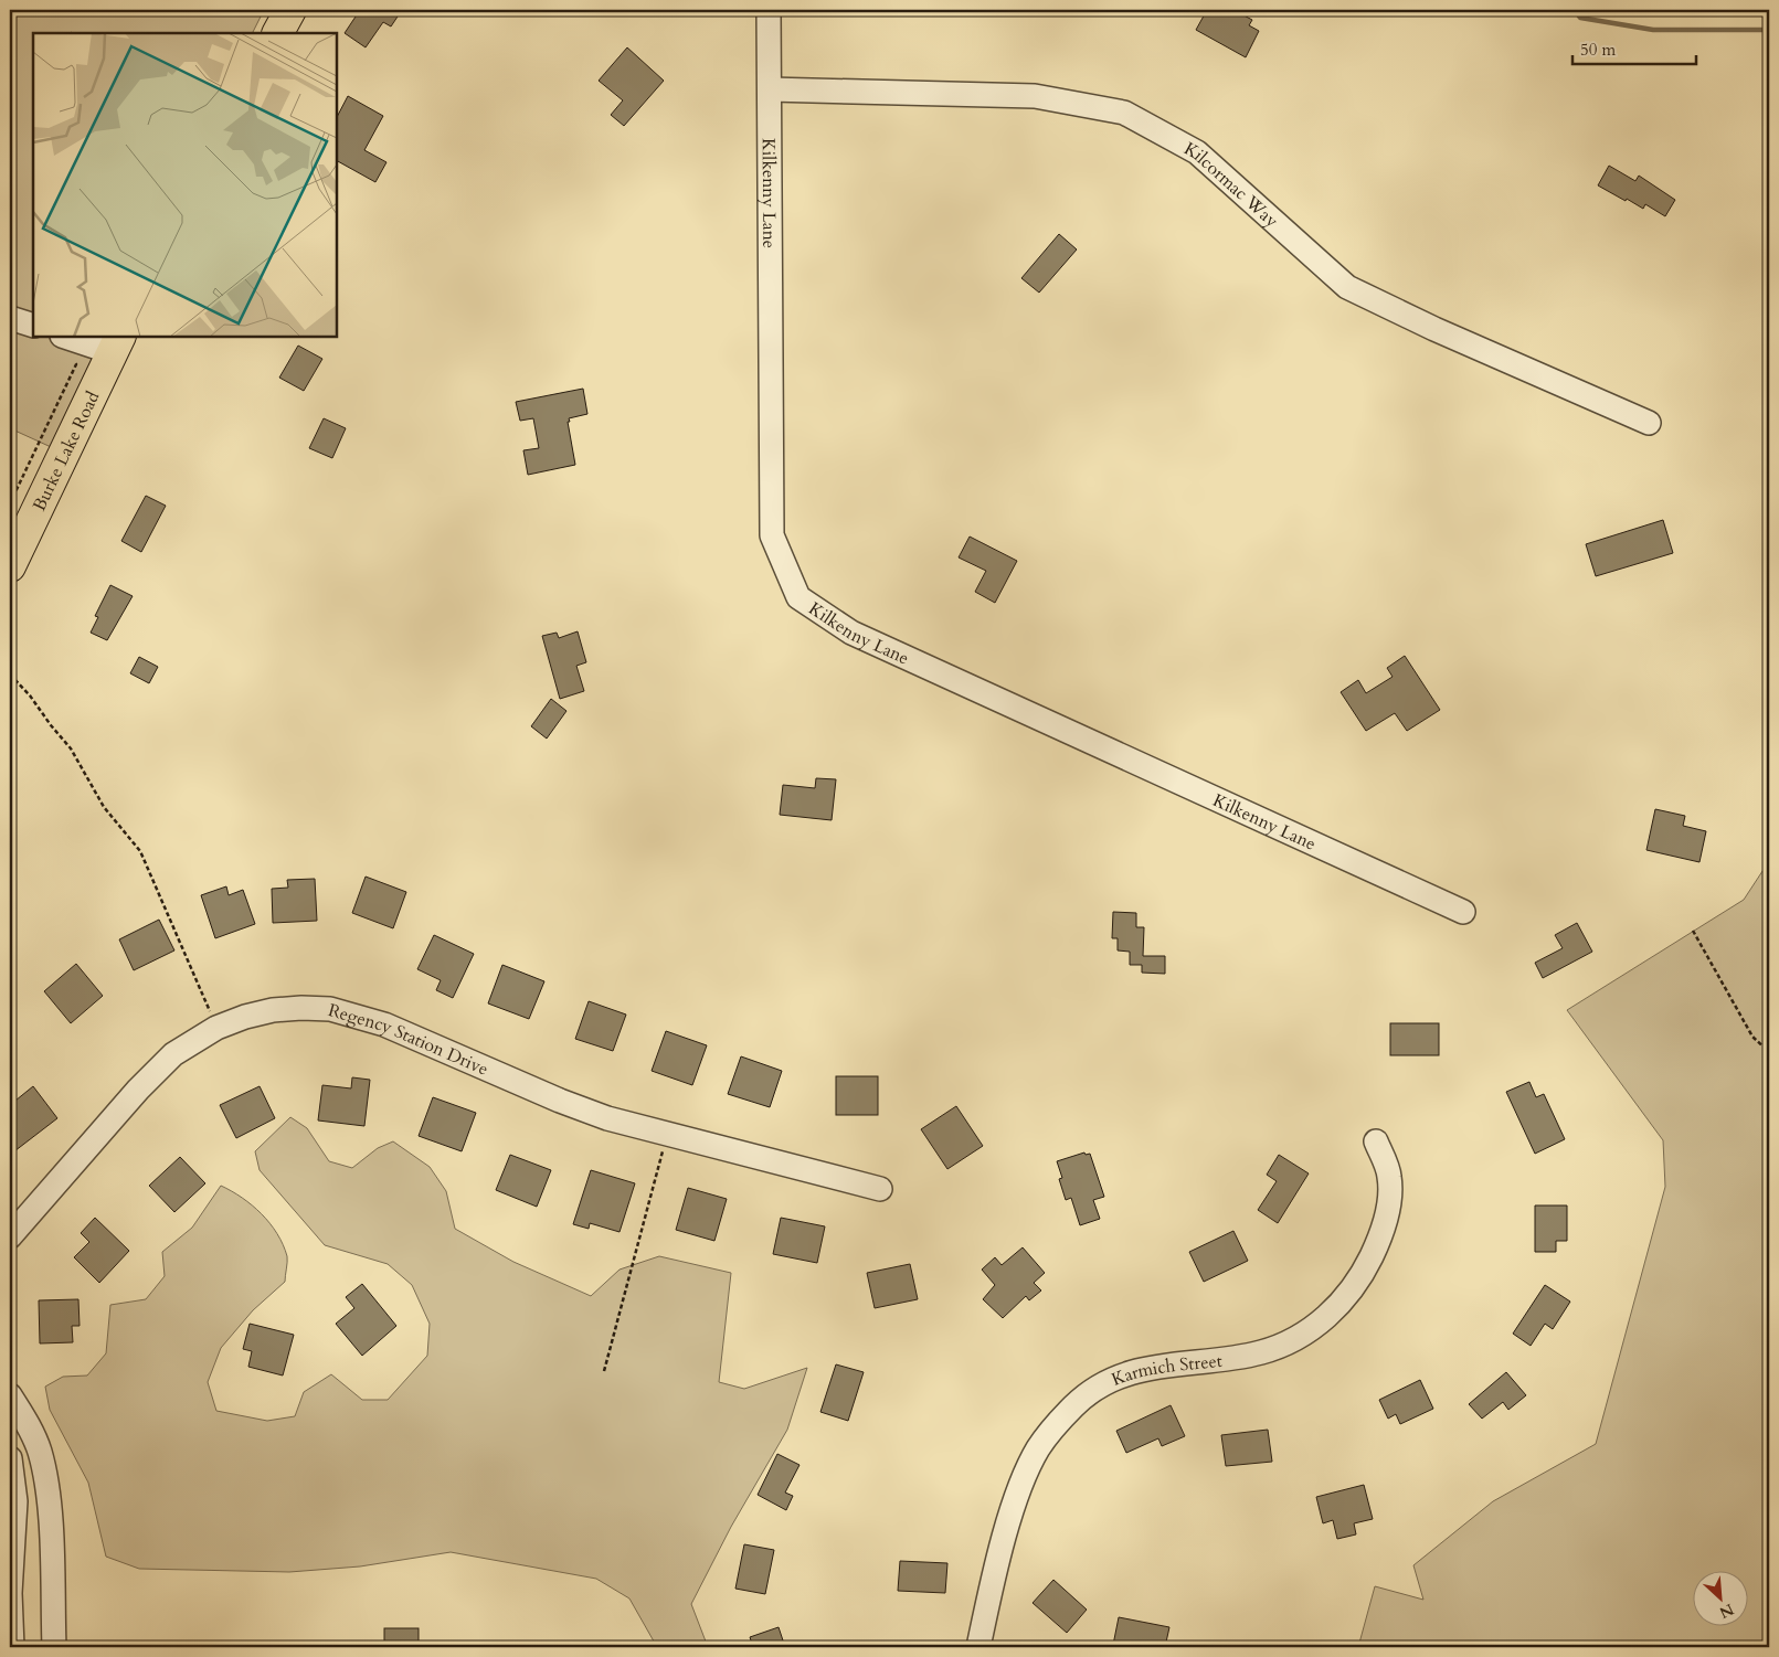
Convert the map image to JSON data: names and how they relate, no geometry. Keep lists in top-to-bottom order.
{
  "streets": {
    "main road": ["Burke Lake Road"],
    "street": [
      "Kilcormac Way",
      "Kilkenny Lane",
      "Regency Station Drive",
      "Karmich Street"
    ]
  },
  "crossings": [
    ["Kilcormac Way", "Kilkenny Lane"]
  ],
  "scale_bar": "50 m",
  "north": "bottom right"
}
